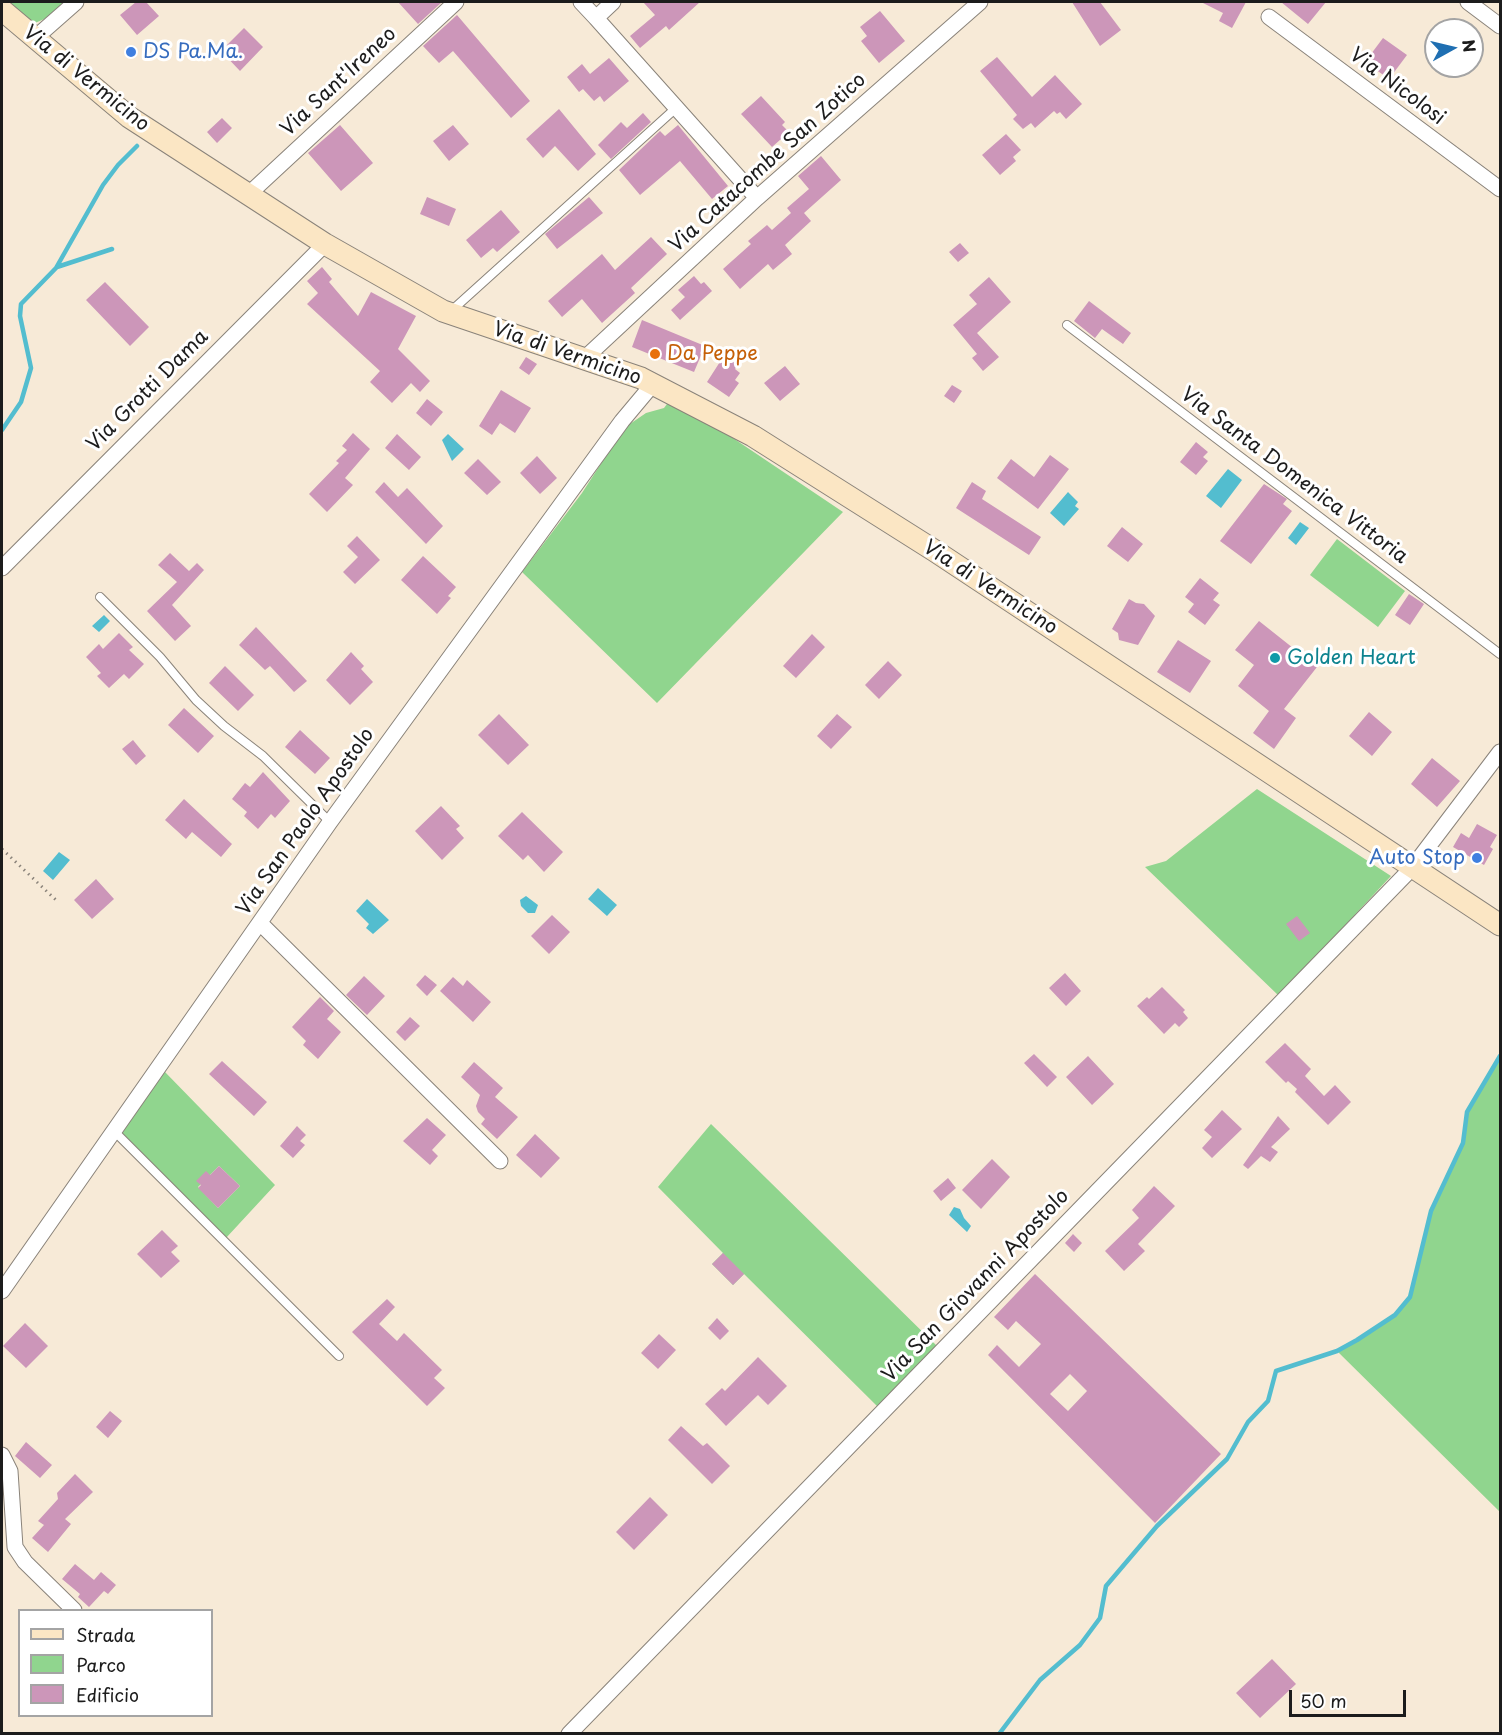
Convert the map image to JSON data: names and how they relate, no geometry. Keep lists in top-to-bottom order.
{
  "streets": {
    "main road": ["Via di Vermicino"],
    "street": [
      "Via Sant'Ireneo",
      "Via Nicolosi",
      "Via Catacombe San Zotico",
      "Via Grotti Dama",
      "Via San Paolo Apostolo",
      "Via San Giovanni Apostolo"
    ],
    "lane": ["Via Santa Domenica Vittoria"]
  },
  "crossings": [
    ["Via di Vermicino", "Via Sant'Ireneo"],
    ["Via di Vermicino", "Via Catacombe San Zotico"],
    ["Via di Vermicino", "Via Grotti Dama"],
    ["Via di Vermicino", "Via San Paolo Apostolo"],
    ["Via di Vermicino", "Via San Giovanni Apostolo"]
  ],
  "places": [
    "DS Pa.Ma.",
    "Da Peppe",
    "Golden Heart",
    "Auto Stop"
  ],
  "legend": ["Strada", "Parco", "Edificio"],
  "scale_bar": "50 m",
  "north": "right"
}
